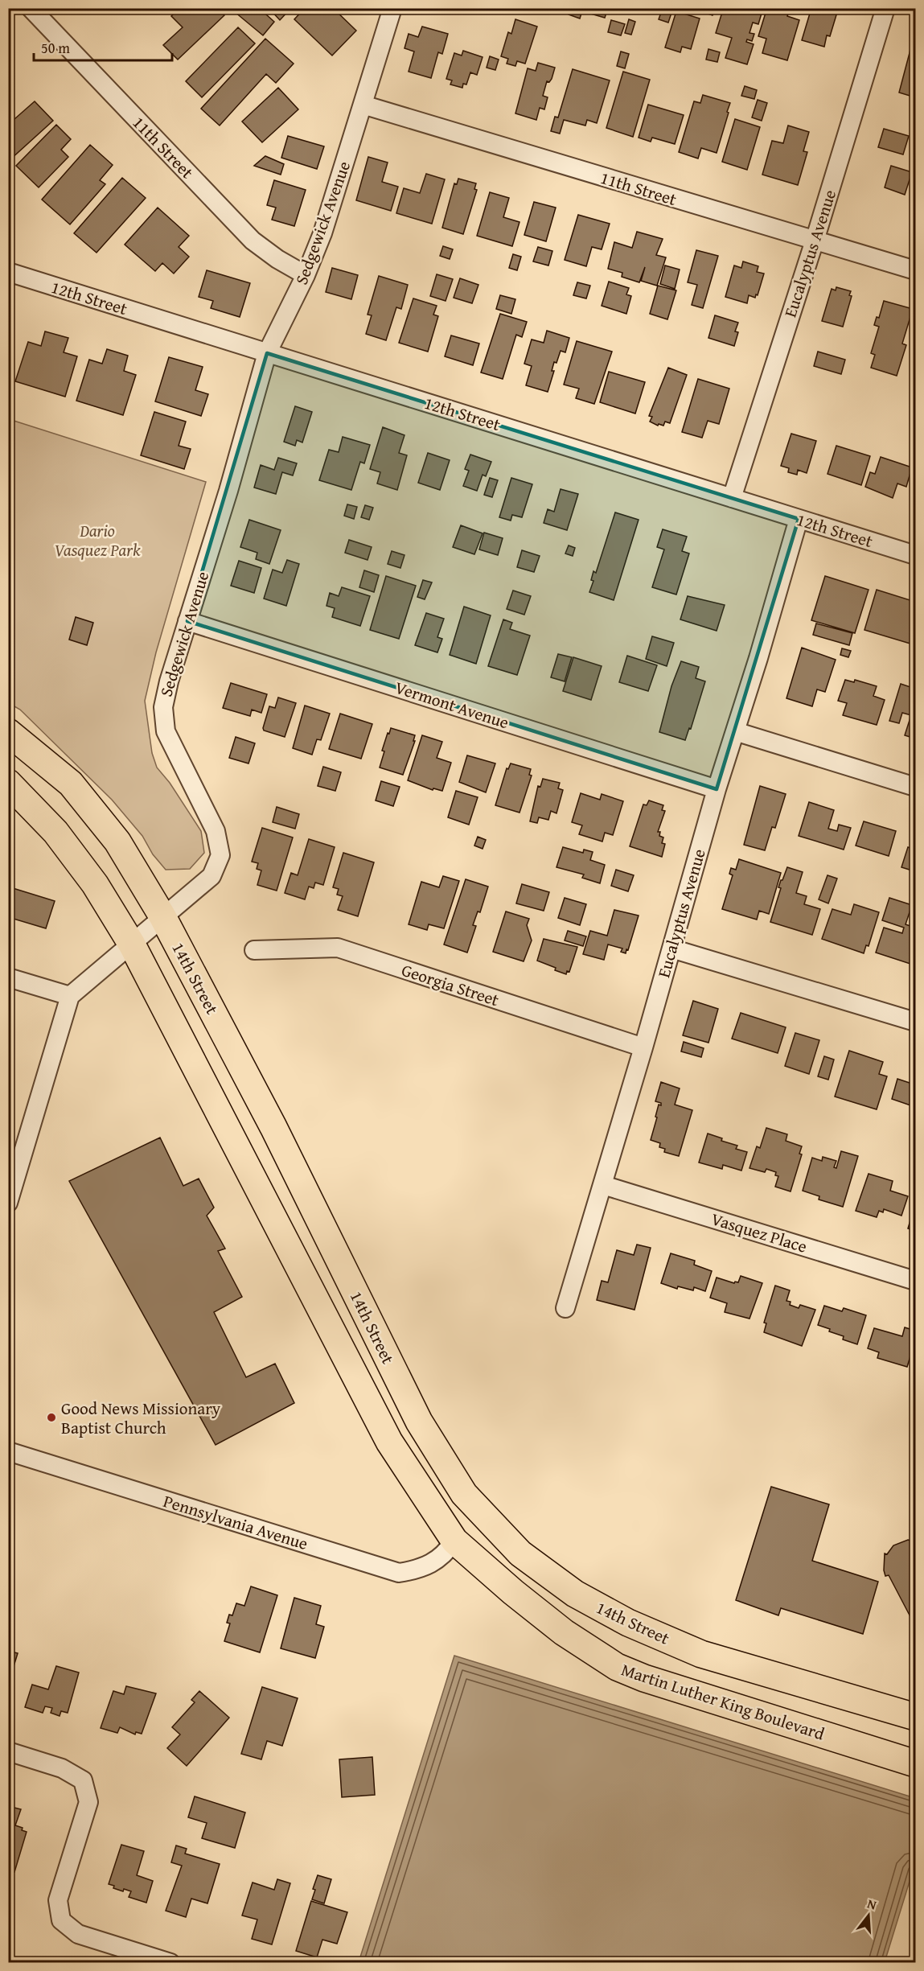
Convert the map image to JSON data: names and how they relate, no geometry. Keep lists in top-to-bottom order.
{
  "streets": {
    "main road": ["14th Street", "Martin Luther King Boulevard"],
    "street": [
      "11th Street",
      "Sedgewick Avenue",
      "Eucalyptus Avenue",
      "12th Street",
      "Vermont Avenue",
      "Georgia Street",
      "Vasquez Place",
      "Pennsylvania Avenue"
    ]
  },
  "crossings": [
    ["11th Street", "Sedgewick Avenue"],
    ["11th Street", "Eucalyptus Avenue"],
    ["Sedgewick Avenue", "12th Street"],
    ["Sedgewick Avenue", "Vermont Avenue"],
    ["Sedgewick Avenue", "14th Street"],
    ["Eucalyptus Avenue", "12th Street"],
    ["Eucalyptus Avenue", "Vermont Avenue"],
    ["Eucalyptus Avenue", "Georgia Street"],
    ["Eucalyptus Avenue", "Vasquez Place"],
    ["Pennsylvania Avenue", "Martin Luther King Boulevard"]
  ],
  "parks": ["Dario Vasquez Park"],
  "places": ["Good News Missionary Baptist Church"],
  "scale_bar": "50 m",
  "north": "top"
}
